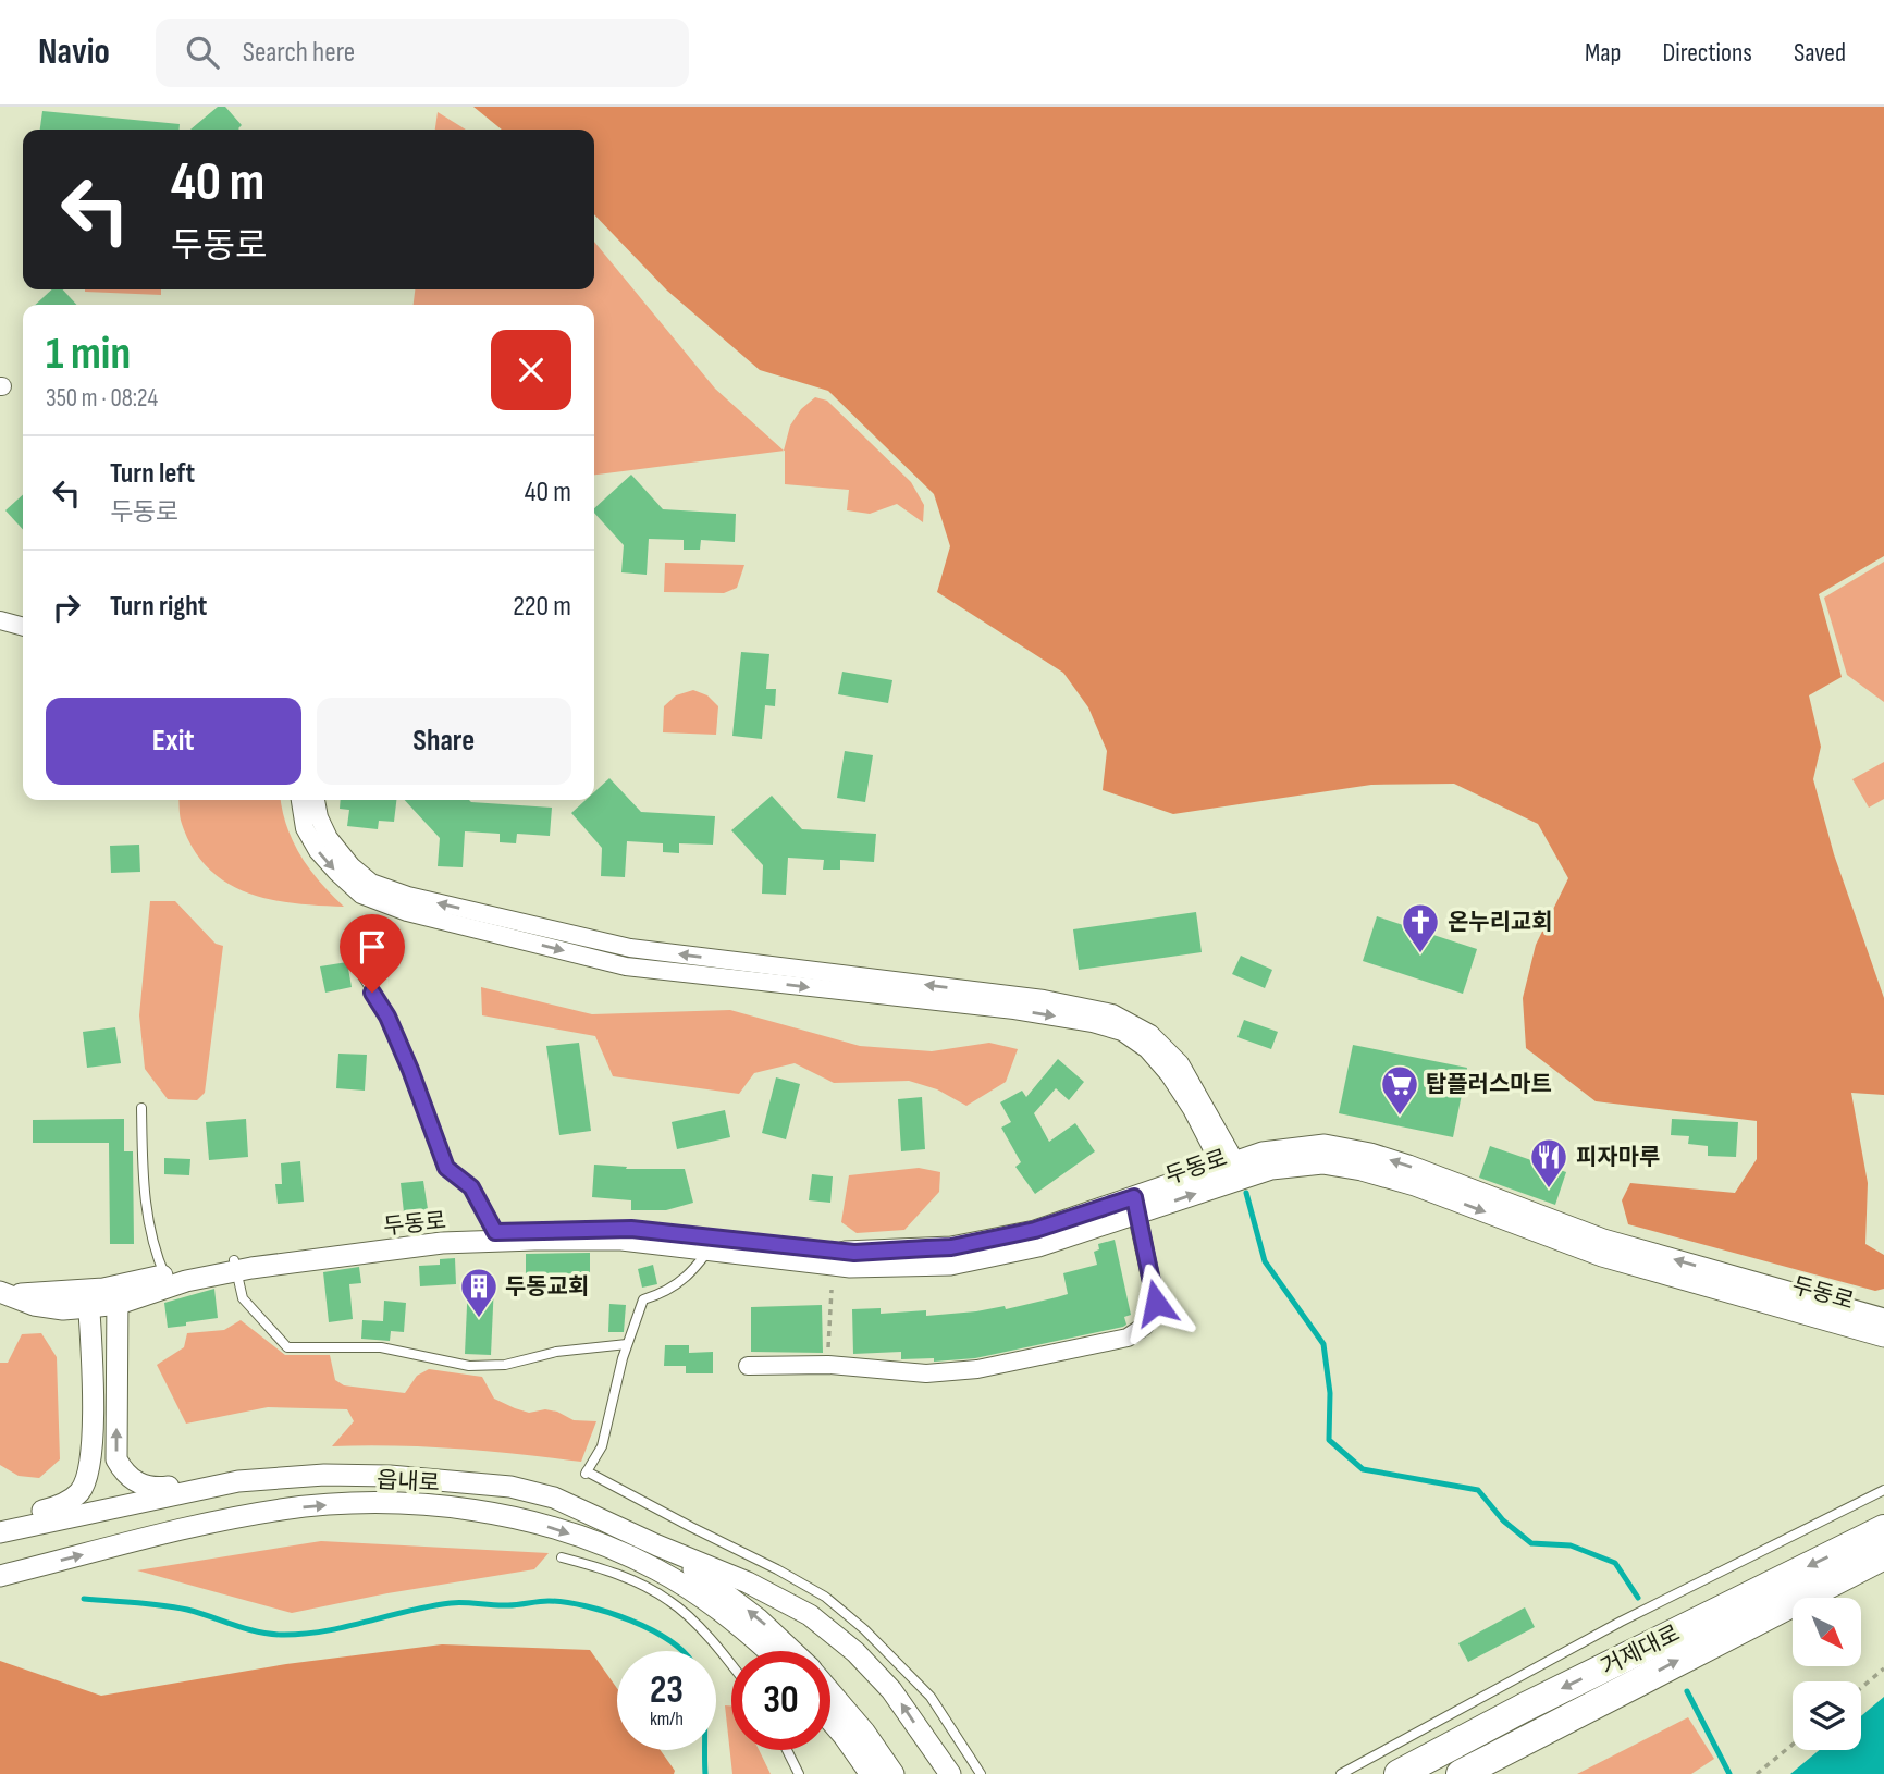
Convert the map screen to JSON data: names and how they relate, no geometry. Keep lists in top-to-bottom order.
{
  "streets": {
    "highway": ["거제대로"],
    "street": ["두동로", "읍내로"]
  },
  "places": {
    "church": ["온누리교회"],
    "supermarket": ["탑플러스마트"],
    "restaurant": ["피자마루"],
    "building": ["두동교회"]
  },
  "north": "bottom right",
  "page": {
    "header": "Navio",
    "search": "Search here",
    "nav": ["Map", "Directions", "Saved"],
    "turn": ["40 m", "두동로"],
    "heading": ["1 min", "350 m · 08:24"],
    "list": [
      {
        "name": "Turn left",
        "note": "두동로",
        "value": "40 m"
      },
      {
        "name": "Turn right",
        "value": "220 m"
      }
    ],
    "buttons": ["Exit", "Share"],
    "speed": "23 km/h",
    "limit": "30"
  }
}
